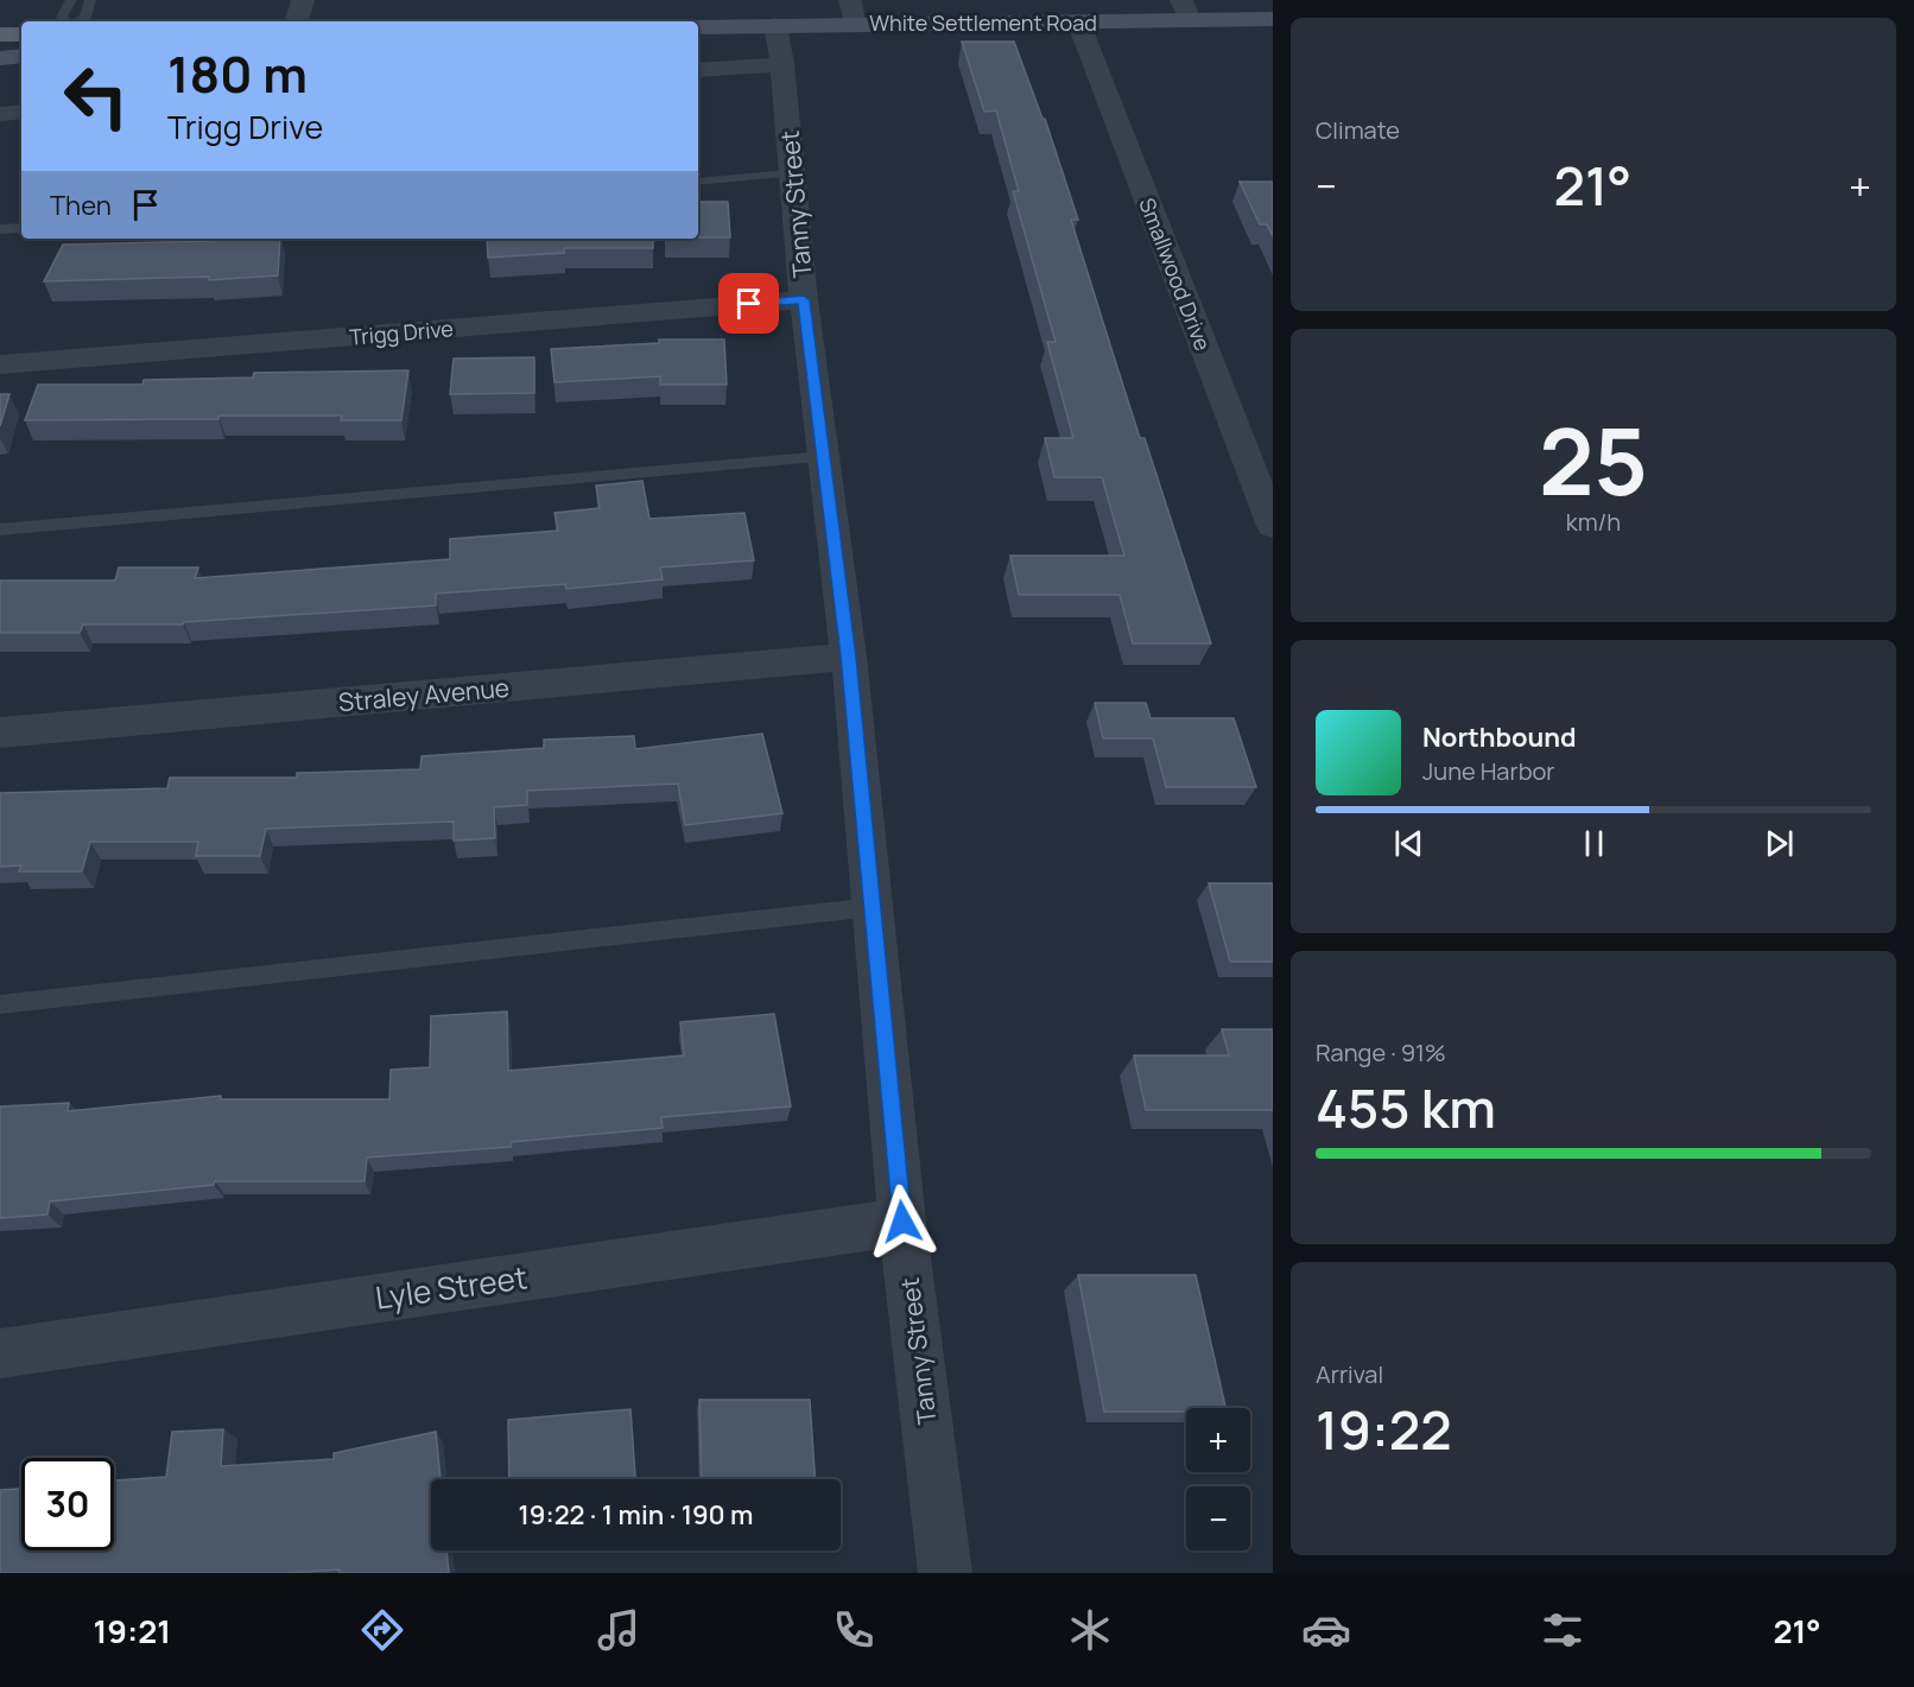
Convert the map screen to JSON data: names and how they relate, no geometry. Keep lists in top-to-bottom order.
{
  "streets": {
    "main road": ["White Settlement Road"],
    "street": [
      "Tanny Street",
      "Smallwood Drive",
      "Trigg Drive",
      "Straley Avenue",
      "Lyle Street"
    ]
  },
  "crossings": [
    ["White Settlement Road", "Tanny Street"],
    ["White Settlement Road", "Smallwood Drive"],
    ["Tanny Street", "Trigg Drive"],
    ["Tanny Street", "Straley Avenue"],
    ["Tanny Street", "Lyle Street"]
  ],
  "page": {
    "tile": [
      "Climate",
      ["25", "km/h"],
      ["Range · 91%", "455 km"],
      ["Arrival", "19:22"]
    ],
    "turn": ["180 m", "Trigg Drive"],
    "heat": ["−", "21°", "+"],
    "then": "Then",
    "song": ["Northbound", "June Harbor"],
    "map_buttons": ["+", "−"],
    "limit": "30",
    "trip": "19:22 · 1 min · 190 m",
    "tabs": ["19:21", "21°"]
  }
}
